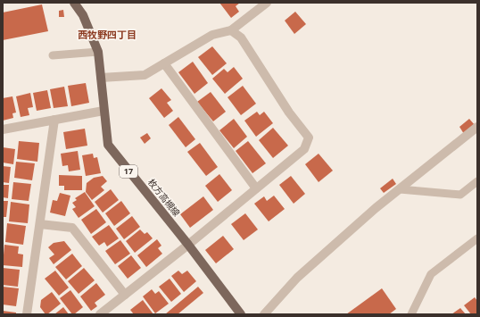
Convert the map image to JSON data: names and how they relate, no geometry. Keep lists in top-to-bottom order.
{
  "streets": {
    "main road": ["17", "枚方高槻線"]
  },
  "districts": ["西牧野四丁目"]
}
